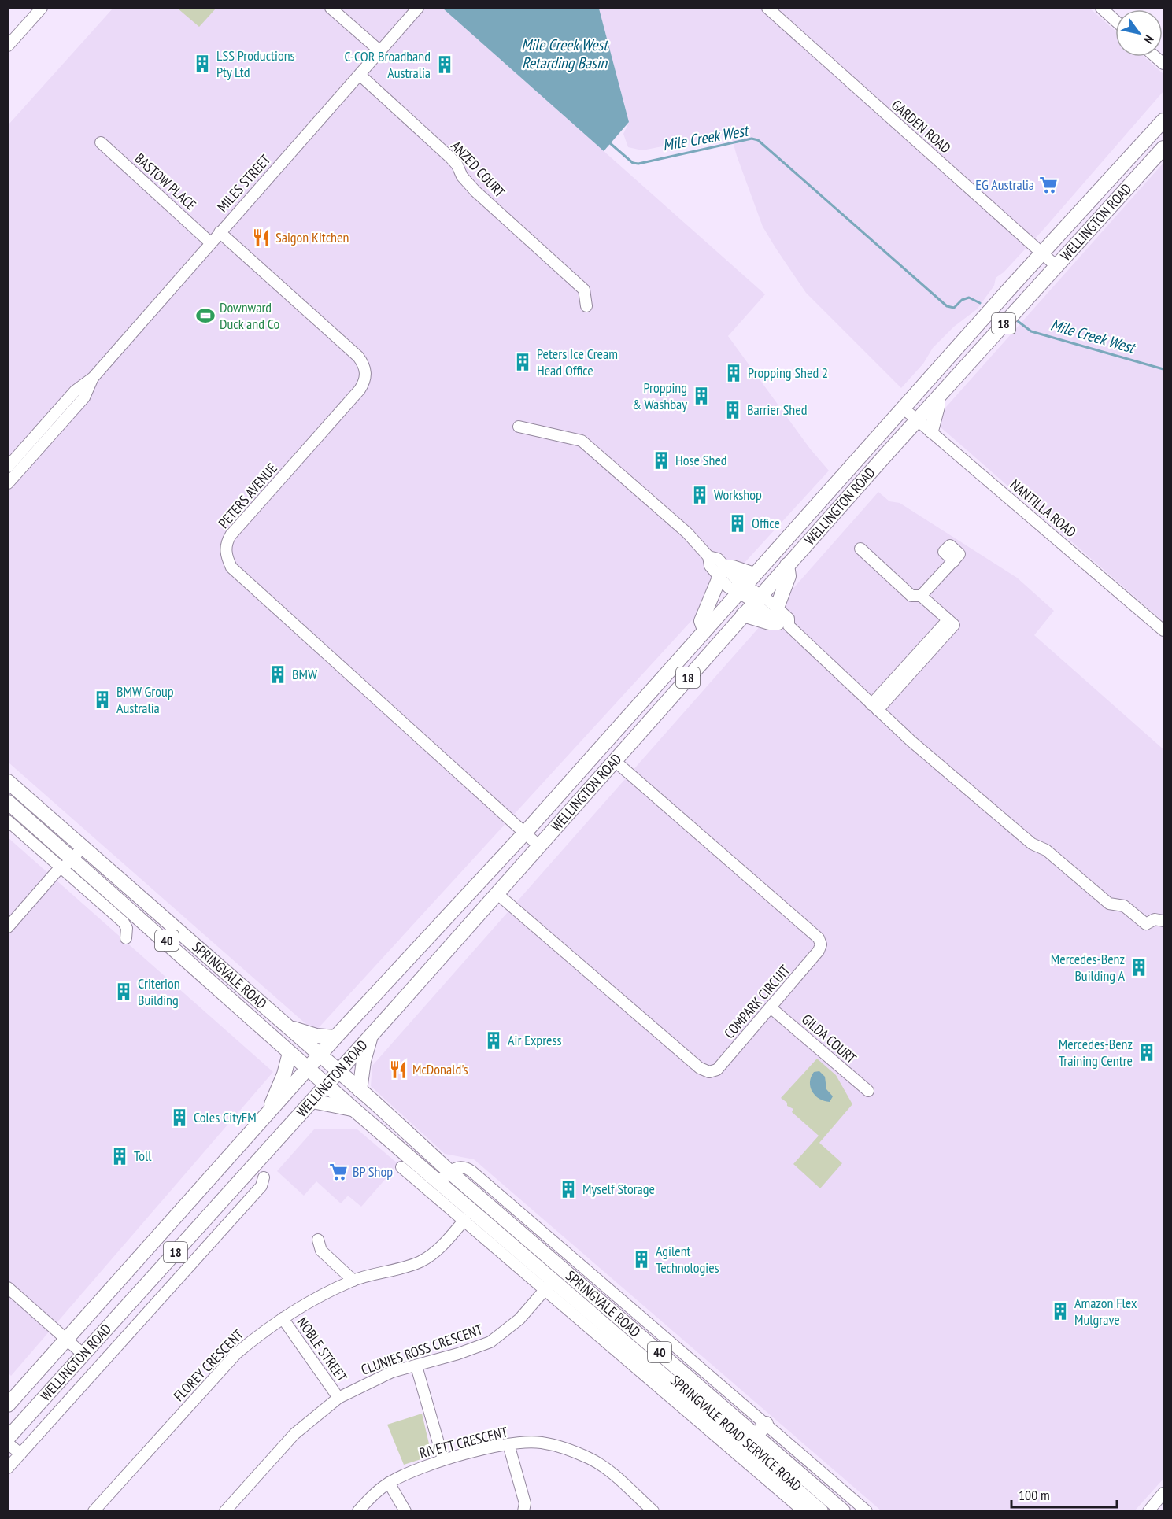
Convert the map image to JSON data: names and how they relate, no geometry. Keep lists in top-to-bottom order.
{
  "streets": {
    "highway": [
      "WELLINGTON ROAD",
      "18",
      "40",
      "SPRINGVALE ROAD"
    ],
    "street": [
      "GARDEN ROAD",
      "ANZED COURT",
      "BASTOW PLACE",
      "MILES STREET",
      "PETERS AVENUE",
      "NANTILLA ROAD",
      "COMPARK CIRCUIT",
      "GILDA COURT",
      "NOBLE STREET",
      "CLUNIES ROSS CRESCENT",
      "FLOREY CRESCENT",
      "SPRINGVALE ROAD SERVICE ROAD",
      "RIVETT CRESCENT"
    ]
  },
  "crossings": [
    ["GARDEN ROAD", "WELLINGTON ROAD"],
    ["ANZED COURT", "MILES STREET"],
    ["BASTOW PLACE", "MILES STREET"],
    ["MILES STREET", "PETERS AVENUE"],
    ["WELLINGTON ROAD", "PETERS AVENUE"],
    ["WELLINGTON ROAD", "SPRINGVALE ROAD"],
    ["WELLINGTON ROAD", "COMPARK CIRCUIT"],
    ["SPRINGVALE ROAD", "CLUNIES ROSS CRESCENT"],
    ["SPRINGVALE ROAD", "SPRINGVALE ROAD SERVICE ROAD"],
    ["COMPARK CIRCUIT", "GILDA COURT"],
    ["NOBLE STREET", "CLUNIES ROSS CRESCENT"],
    ["NOBLE STREET", "FLOREY CRESCENT"]
  ],
  "water": ["Mile Creek West Retarding Basin", "Mile Creek West"],
  "places": {
    "building": [
      "LSS Productions Pty Ltd",
      "C-COR Broadband Australia",
      "Peters Ice Cream Head Office",
      "Propping Shed 2",
      "Propping & Washbay",
      "Barrier Shed",
      "Hose Shed",
      "Workshop",
      "Office",
      "BMW",
      "BMW Group Australia",
      "Mercedes-Benz Building A",
      "Criterion Building",
      "Air Express",
      "Mercedes-Benz Training Centre",
      "Coles CityFM",
      "Toll",
      "Myself Storage",
      "Agilent Technologies",
      "Amazon Flex Mulgrave"
    ],
    "supermarket": ["EG Australia", "BP Shop"],
    "restaurant": ["Saigon Kitchen", "McDonald's"],
    "sports": ["Downward Duck and Co"]
  },
  "scale_bar": "100 m",
  "north": "bottom right"
}
